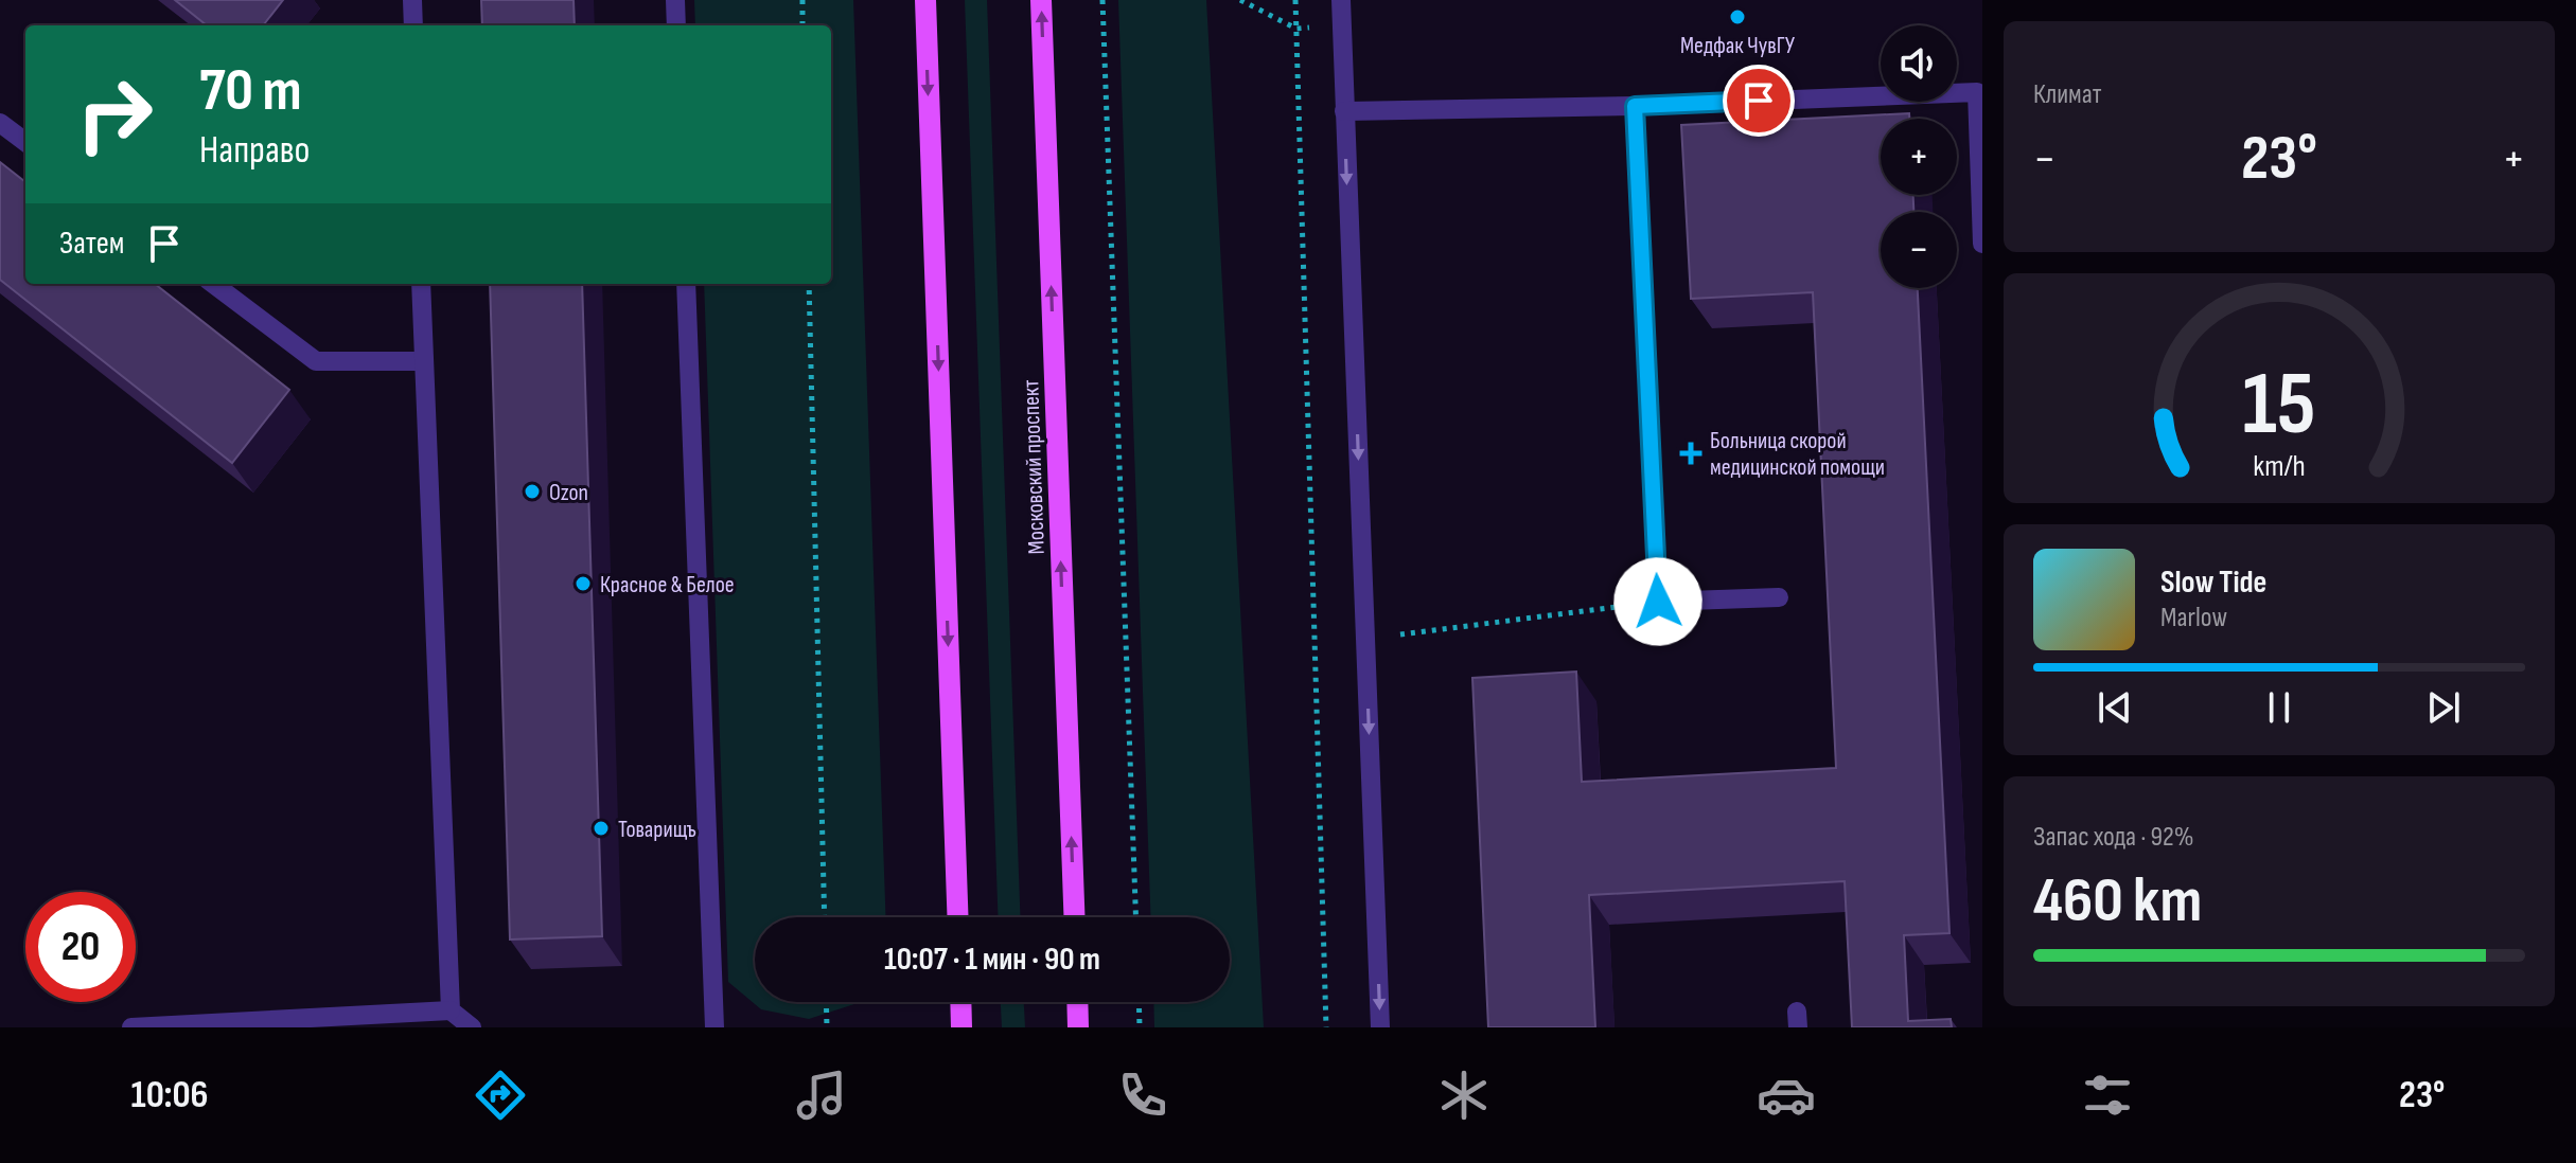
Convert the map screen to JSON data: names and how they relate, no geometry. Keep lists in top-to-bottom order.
{
  "streets": {
    "main road": ["Московский проспект"]
  },
  "places": {
    "other": [
      "Медфак ЧувГУ",
      "Ozon",
      "Красное & Белое",
      "Товарищъ"
    ],
    "health": ["Больница скорой медицинской помощи"]
  },
  "page": {
    "tile": [
      "Климат",
      ["Запас хода · 92%", "460 km"]
    ],
    "map_buttons": ["+", "−"],
    "turn": ["70 m", "Направо"],
    "heat": ["−", "23°", "+"],
    "then": "Затем",
    "song": ["Slow Tide", "Marlow"],
    "limit": "20",
    "trip": "10:07 · 1 мин · 90 m",
    "tabs": ["10:06", "23°"],
    "gauge": ["15", "km/h"]
  }
}
